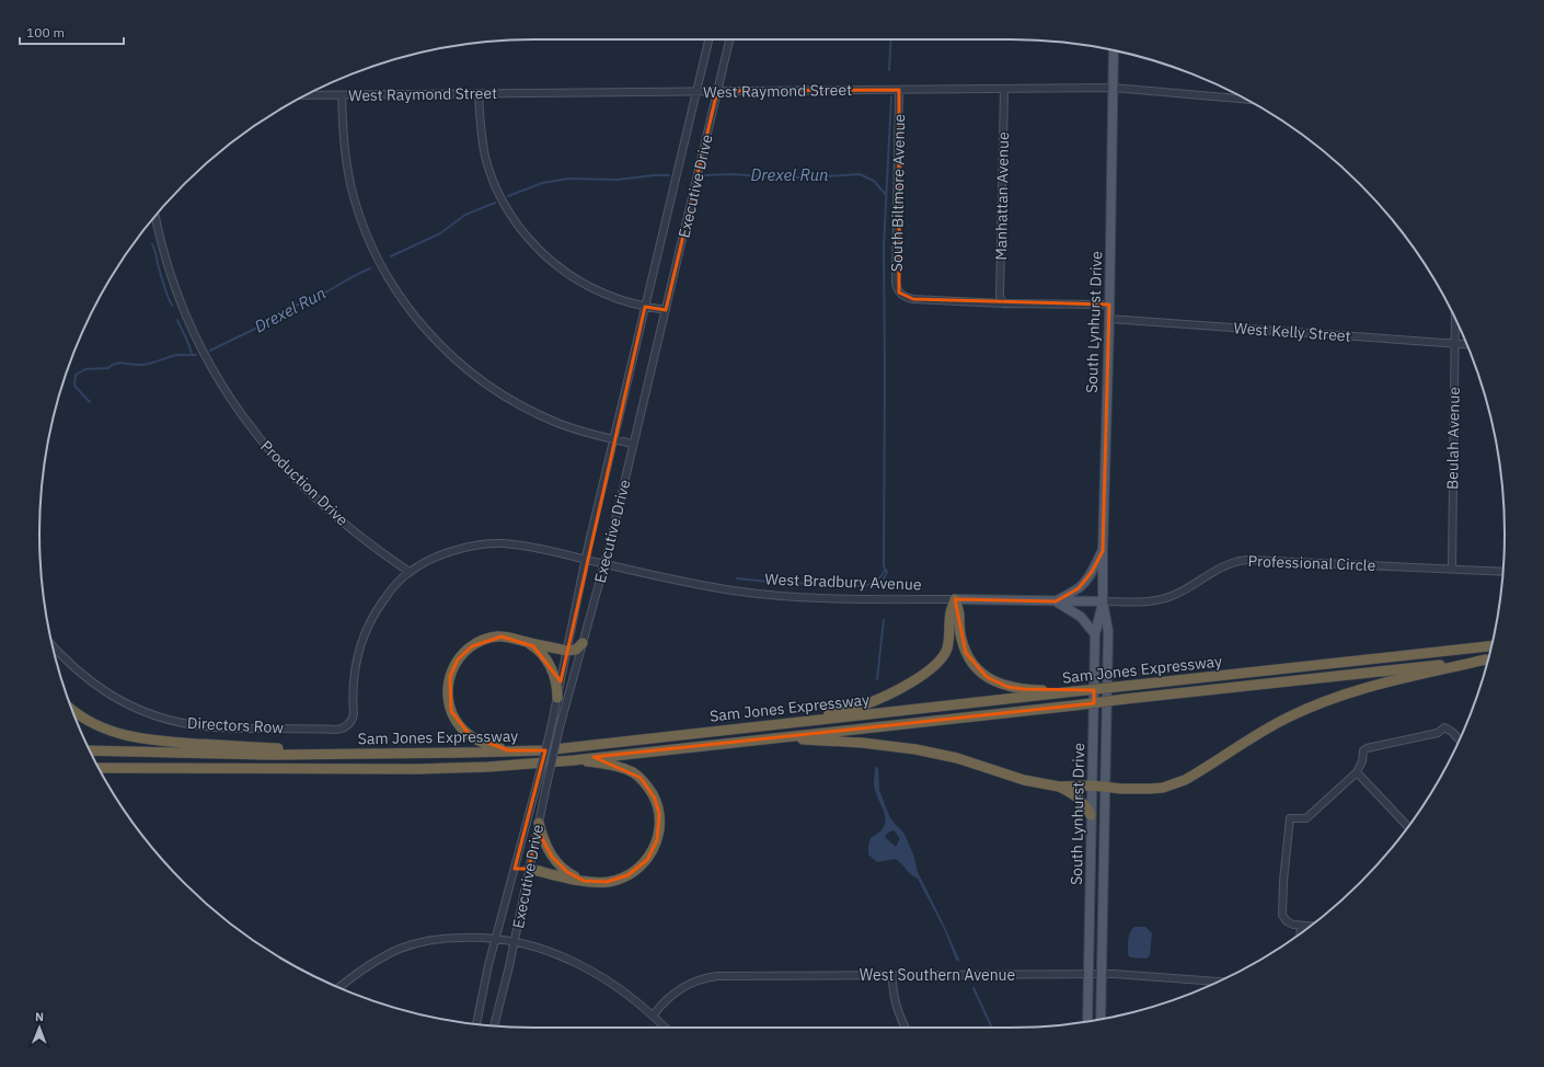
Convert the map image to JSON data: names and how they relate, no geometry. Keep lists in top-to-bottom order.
{
  "streets": {
    "highway": ["Sam Jones Expressway"],
    "main road": ["South Lynhurst Drive", "West Bradbury Avenue"],
    "street": [
      "West Raymond Street",
      "Executive Drive",
      "South Biltmore Avenue",
      "Manhattan Avenue",
      "West Kelly Street",
      "Beulah Avenue",
      "Production Drive",
      "Professional Circle",
      "Directors Row",
      "West Southern Avenue"
    ]
  },
  "crossings": [
    ["West Raymond Street", "Executive Drive"],
    ["West Raymond Street", "South Biltmore Avenue"],
    ["West Raymond Street", "Manhattan Avenue"],
    ["West Raymond Street", "South Lynhurst Drive"],
    ["Executive Drive", "West Bradbury Avenue"],
    ["South Biltmore Avenue", "Manhattan Avenue"],
    ["South Lynhurst Drive", "West Kelly Street"],
    ["South Lynhurst Drive", "Professional Circle"],
    ["South Lynhurst Drive", "West Bradbury Avenue"],
    ["South Lynhurst Drive", "West Southern Avenue"],
    ["West Kelly Street", "Beulah Avenue"],
    ["Beulah Avenue", "Professional Circle"],
    ["Production Drive", "Directors Row"],
    ["Professional Circle", "West Bradbury Avenue"]
  ],
  "water": ["Drexel Run"],
  "scale_bar": "100 m",
  "north": "top"
}
